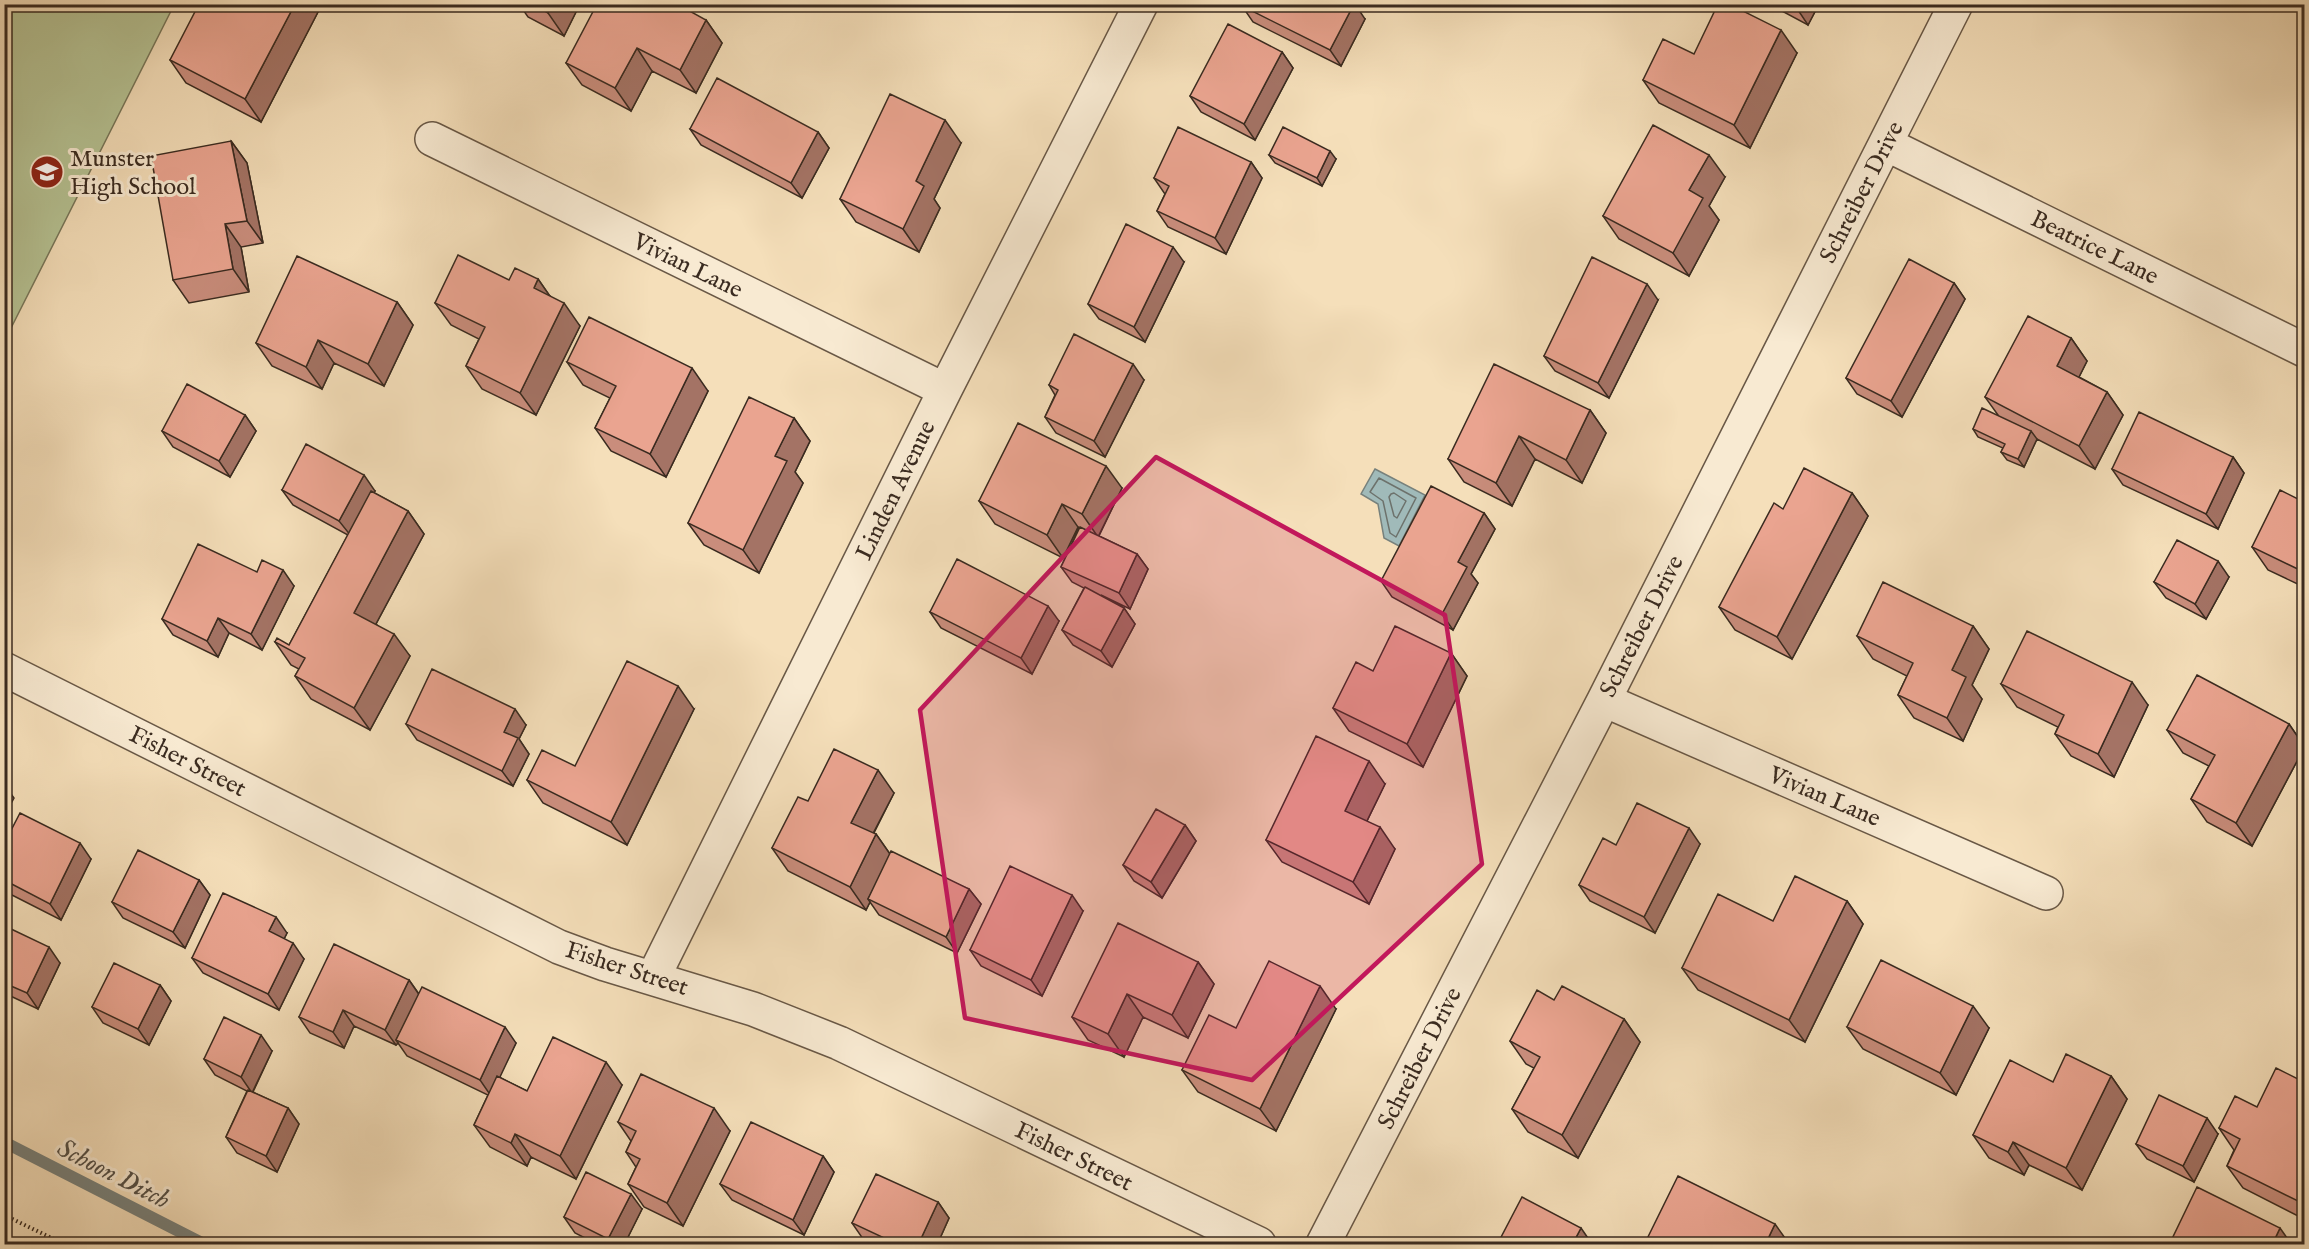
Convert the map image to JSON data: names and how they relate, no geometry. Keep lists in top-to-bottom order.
{
  "streets": {
    "street": [
      "Schreiber Drive",
      "Beatrice Lane",
      "Vivian Lane",
      "Linden Avenue",
      "Fisher Street"
    ]
  },
  "crossings": [
    ["Schreiber Drive", "Beatrice Lane"],
    ["Schreiber Drive", "Vivian Lane"],
    ["Vivian Lane", "Linden Avenue"],
    ["Linden Avenue", "Fisher Street"]
  ],
  "water": ["Schoon Ditch"],
  "places": {
    "school or university": ["Munster High School"]
  }
}
